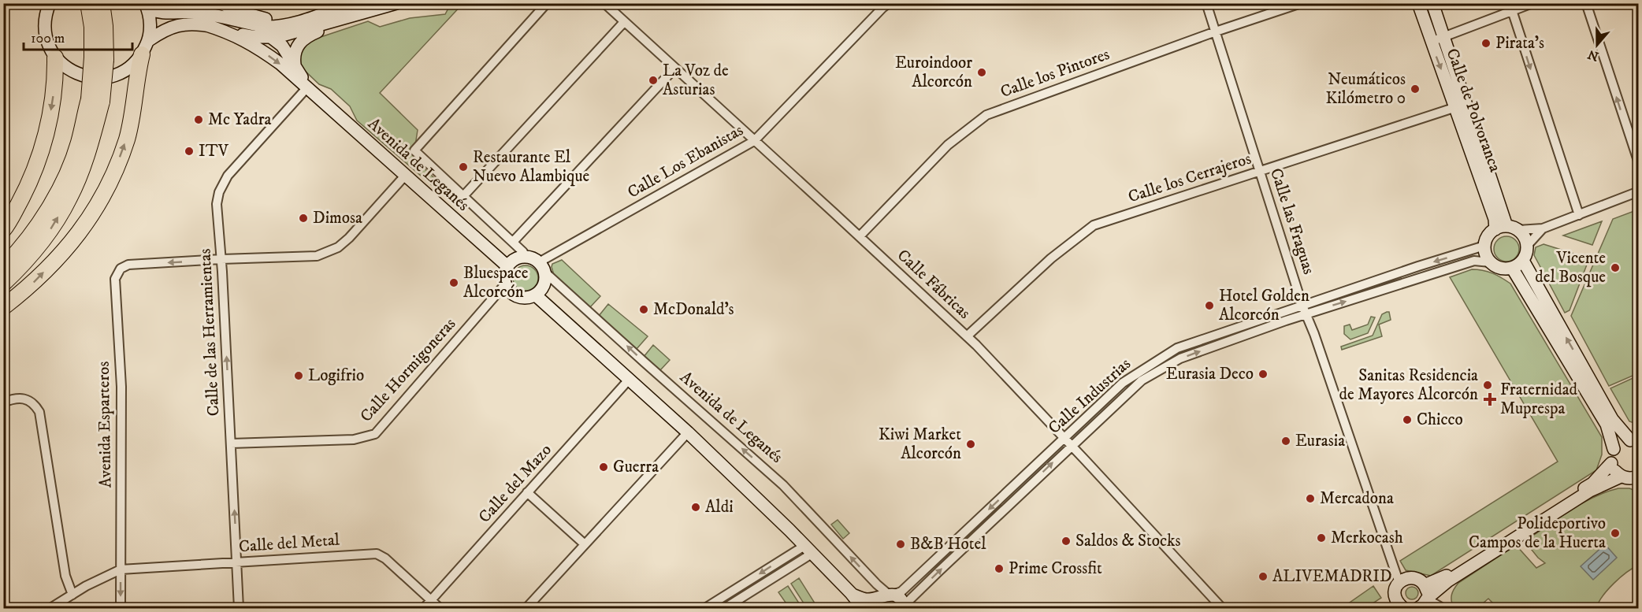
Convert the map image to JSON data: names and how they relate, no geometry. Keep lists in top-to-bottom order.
{
  "streets": {
    "street": [
      "Calle los Pintores",
      "Calle de Polvoranca",
      "Calle Los Ebanistas",
      "Avenida de Leganés",
      "Calle los Cerrajeros",
      "Calle las Fraguas",
      "Calle Fábricas",
      "Calle de las Herramientas",
      "Calle Hormigoneras",
      "Calle Industrias",
      "Avenida Esparteros",
      "Calle del Mazo",
      "Calle del Metal"
    ]
  },
  "crossings": [
    ["Calle los Pintores", "Calle las Fraguas"],
    ["Calle los Pintores", "Calle Fábricas"],
    ["Calle de Polvoranca", "Calle los Cerrajeros"],
    ["Calle de Polvoranca", "Calle Industrias"],
    ["Calle Los Ebanistas", "Avenida de Leganés"],
    ["Calle Los Ebanistas", "Calle Fábricas"],
    ["Calle Los Ebanistas", "Calle Hormigoneras"],
    ["Avenida de Leganés", "Calle de las Herramientas"],
    ["Avenida de Leganés", "Calle Hormigoneras"],
    ["Avenida de Leganés", "Calle Industrias"],
    ["Calle los Cerrajeros", "Calle las Fraguas"],
    ["Calle los Cerrajeros", "Calle Fábricas"],
    ["Calle las Fraguas", "Calle Industrias"],
    ["Calle Fábricas", "Calle Industrias"],
    ["Calle de las Herramientas", "Calle Hormigoneras"],
    ["Calle de las Herramientas", "Avenida Esparteros"],
    ["Calle de las Herramientas", "Calle del Metal"],
    ["Avenida Esparteros", "Calle del Metal"],
    ["Calle del Mazo", "Calle del Metal"]
  ],
  "one_way": ["Calle de las Herramientas", "Avenida Esparteros"],
  "places": {
    "other": [
      "Pirata's",
      "Euroindoor Alcorcón",
      "La Voz de Asturias",
      "Neumáticos Kilómetro 0",
      "Mc Yadra",
      "ITV",
      "Restaurante El Nuevo Alambique",
      "Dimosa",
      "Vicente del Bosque",
      "Bluespace Alcorcón",
      "Hotel Golden Alcorcón",
      "McDonald's",
      "Eurasia Deco",
      "Logifrio",
      "Sanitas Residencia de Mayores Alcorcón",
      "Chicco",
      "Eurasia",
      "Kiwi Market Alcorcón",
      "Guerra",
      "Mercadona",
      "Aldi",
      "Polideportivo Campos de la Huerta",
      "Merkocash",
      "Saldos & Stocks",
      "B&B Hotel",
      "Prime Crossfit",
      "ALIVEMADRID"
    ],
    "health": ["Fraternidad Muprespa"]
  },
  "scale_bar": "100 m",
  "north": "bottom"
}
